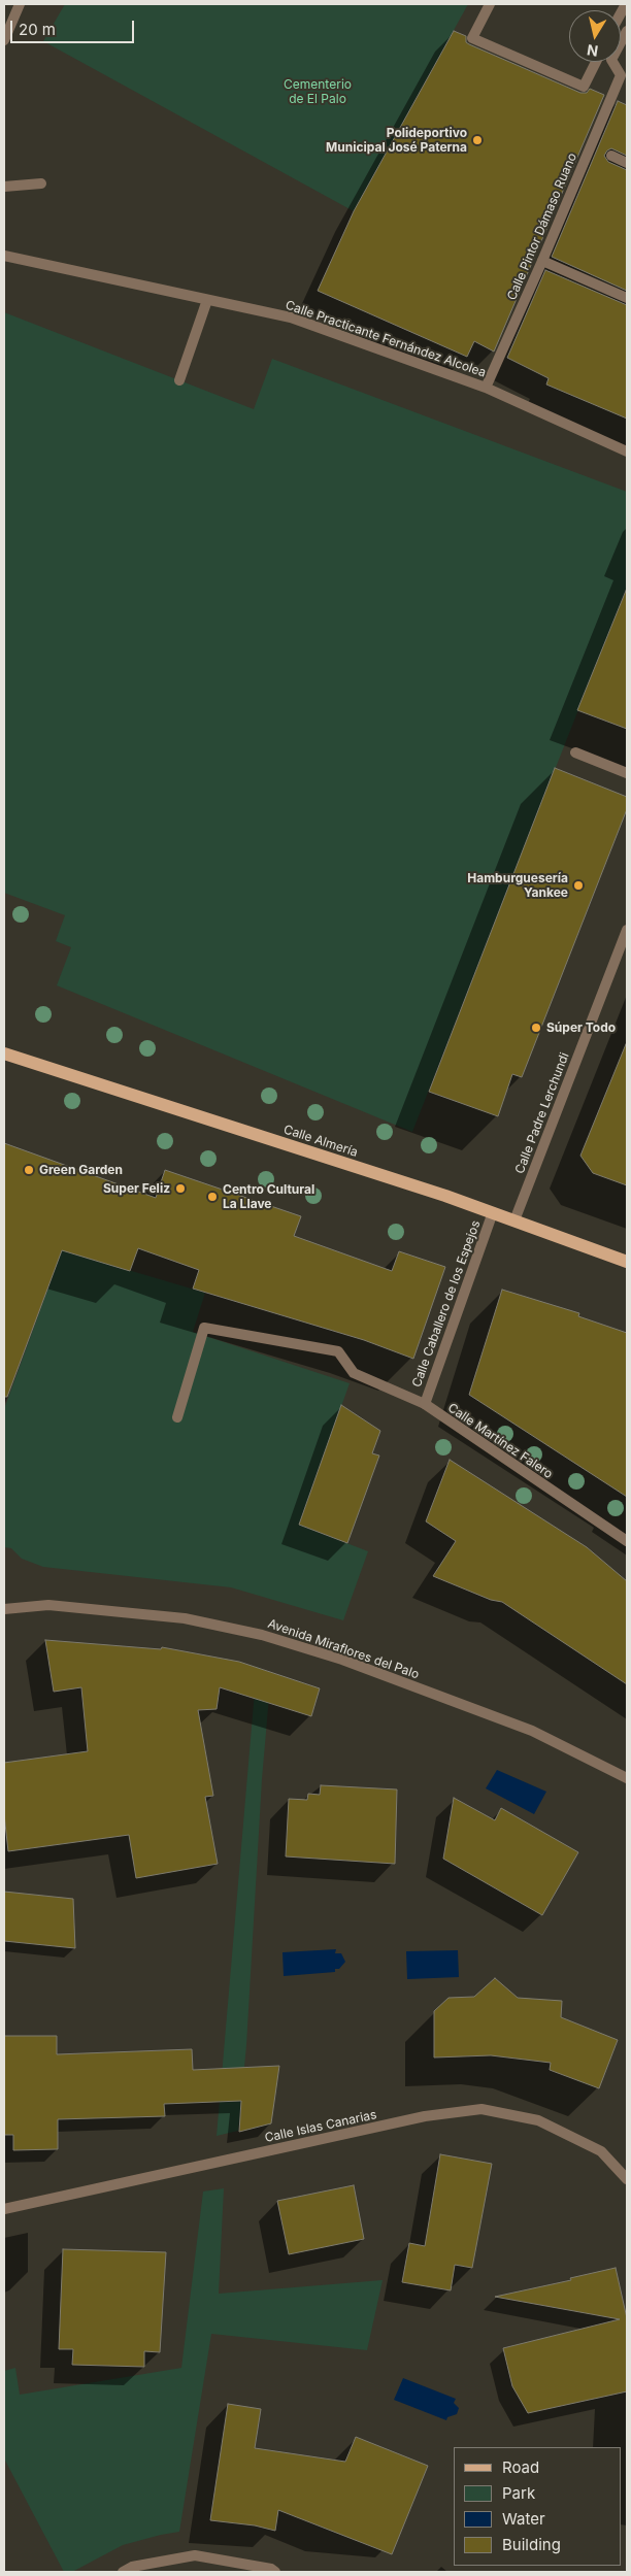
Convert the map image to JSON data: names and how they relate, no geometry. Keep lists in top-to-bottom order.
{
  "streets": {
    "main road": ["Calle Almería"],
    "street": [
      "Calle Pintor Dámaso Ruano",
      "Calle Practicante Fernández Alcolea",
      "Calle Padre Lerchundi",
      "Calle Caballero de los Espejos",
      "Calle Martínez Falero",
      "Avenida Miraflores del Palo",
      "Calle Islas Canarias"
    ]
  },
  "crossings": [
    ["Calle Pintor Dámaso Ruano", "Calle Practicante Fernández Alcolea"],
    ["Calle Padre Lerchundi", "Calle Almería"],
    ["Calle Almería", "Calle Caballero de los Espejos"],
    ["Calle Caballero de los Espejos", "Calle Martínez Falero"]
  ],
  "parks": ["Cementerio de El Palo"],
  "places": [
    "Polideportivo Municipal José Paterna",
    "Hamburguesería Yankee",
    "Súper Todo",
    "Green Garden",
    "Super Feliz",
    "Centro Cultural La Llave"
  ],
  "legend": [
    "Road",
    "Park",
    "Water",
    "Building"
  ],
  "scale_bar": "20 m",
  "north": "bottom"
}
